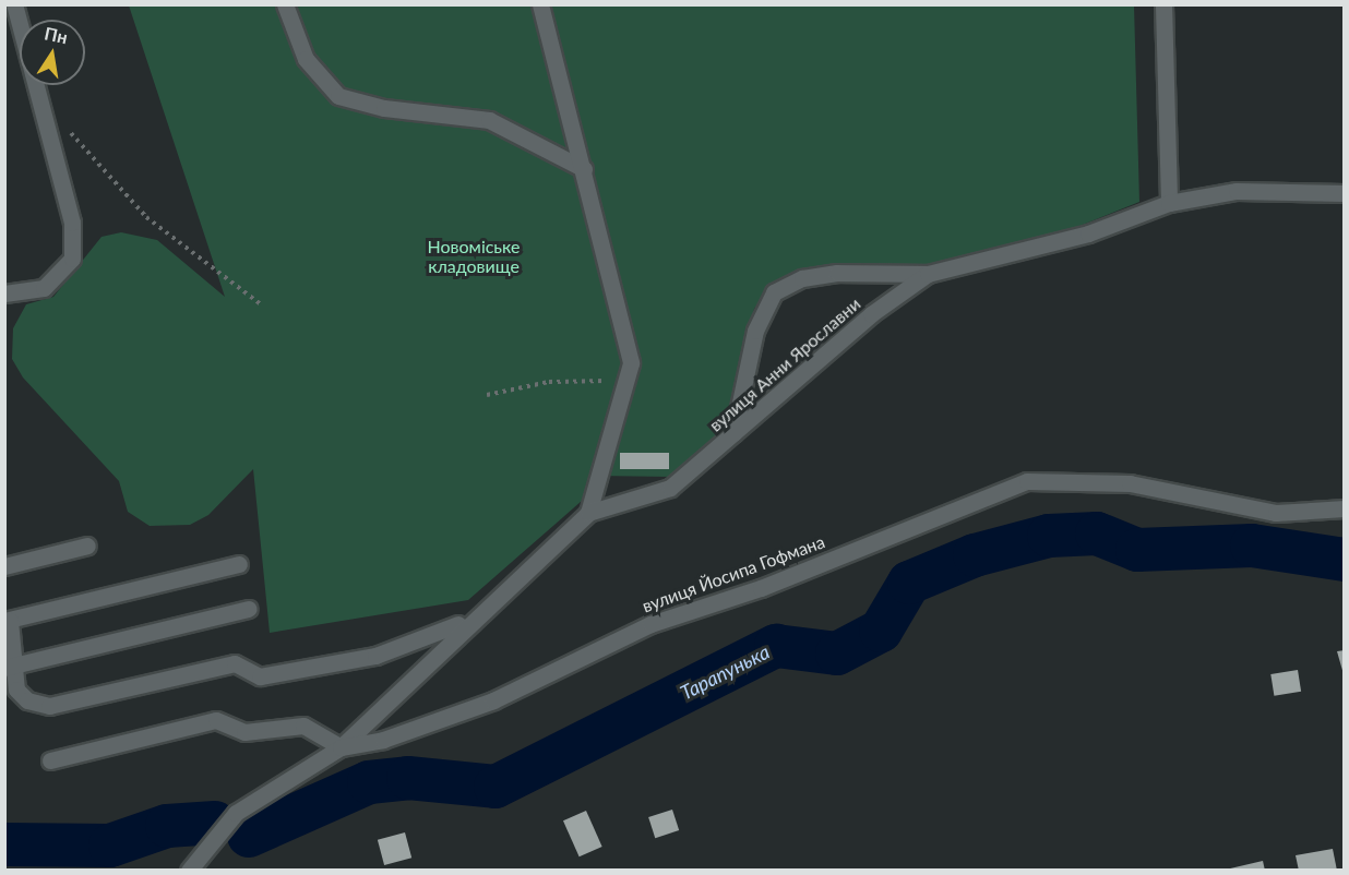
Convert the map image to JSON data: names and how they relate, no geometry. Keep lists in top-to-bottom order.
{
  "streets": {
    "street": ["вулиця Анни Ярославни", "вулиця Йосипа Гофмана"]
  },
  "crossings": [
    ["вулиця Анни Ярославни", "вулиця Йосипа Гофмана"]
  ],
  "water": ["Тарапунька"],
  "parks": ["Новоміське кладовище"],
  "north": "top"
}
